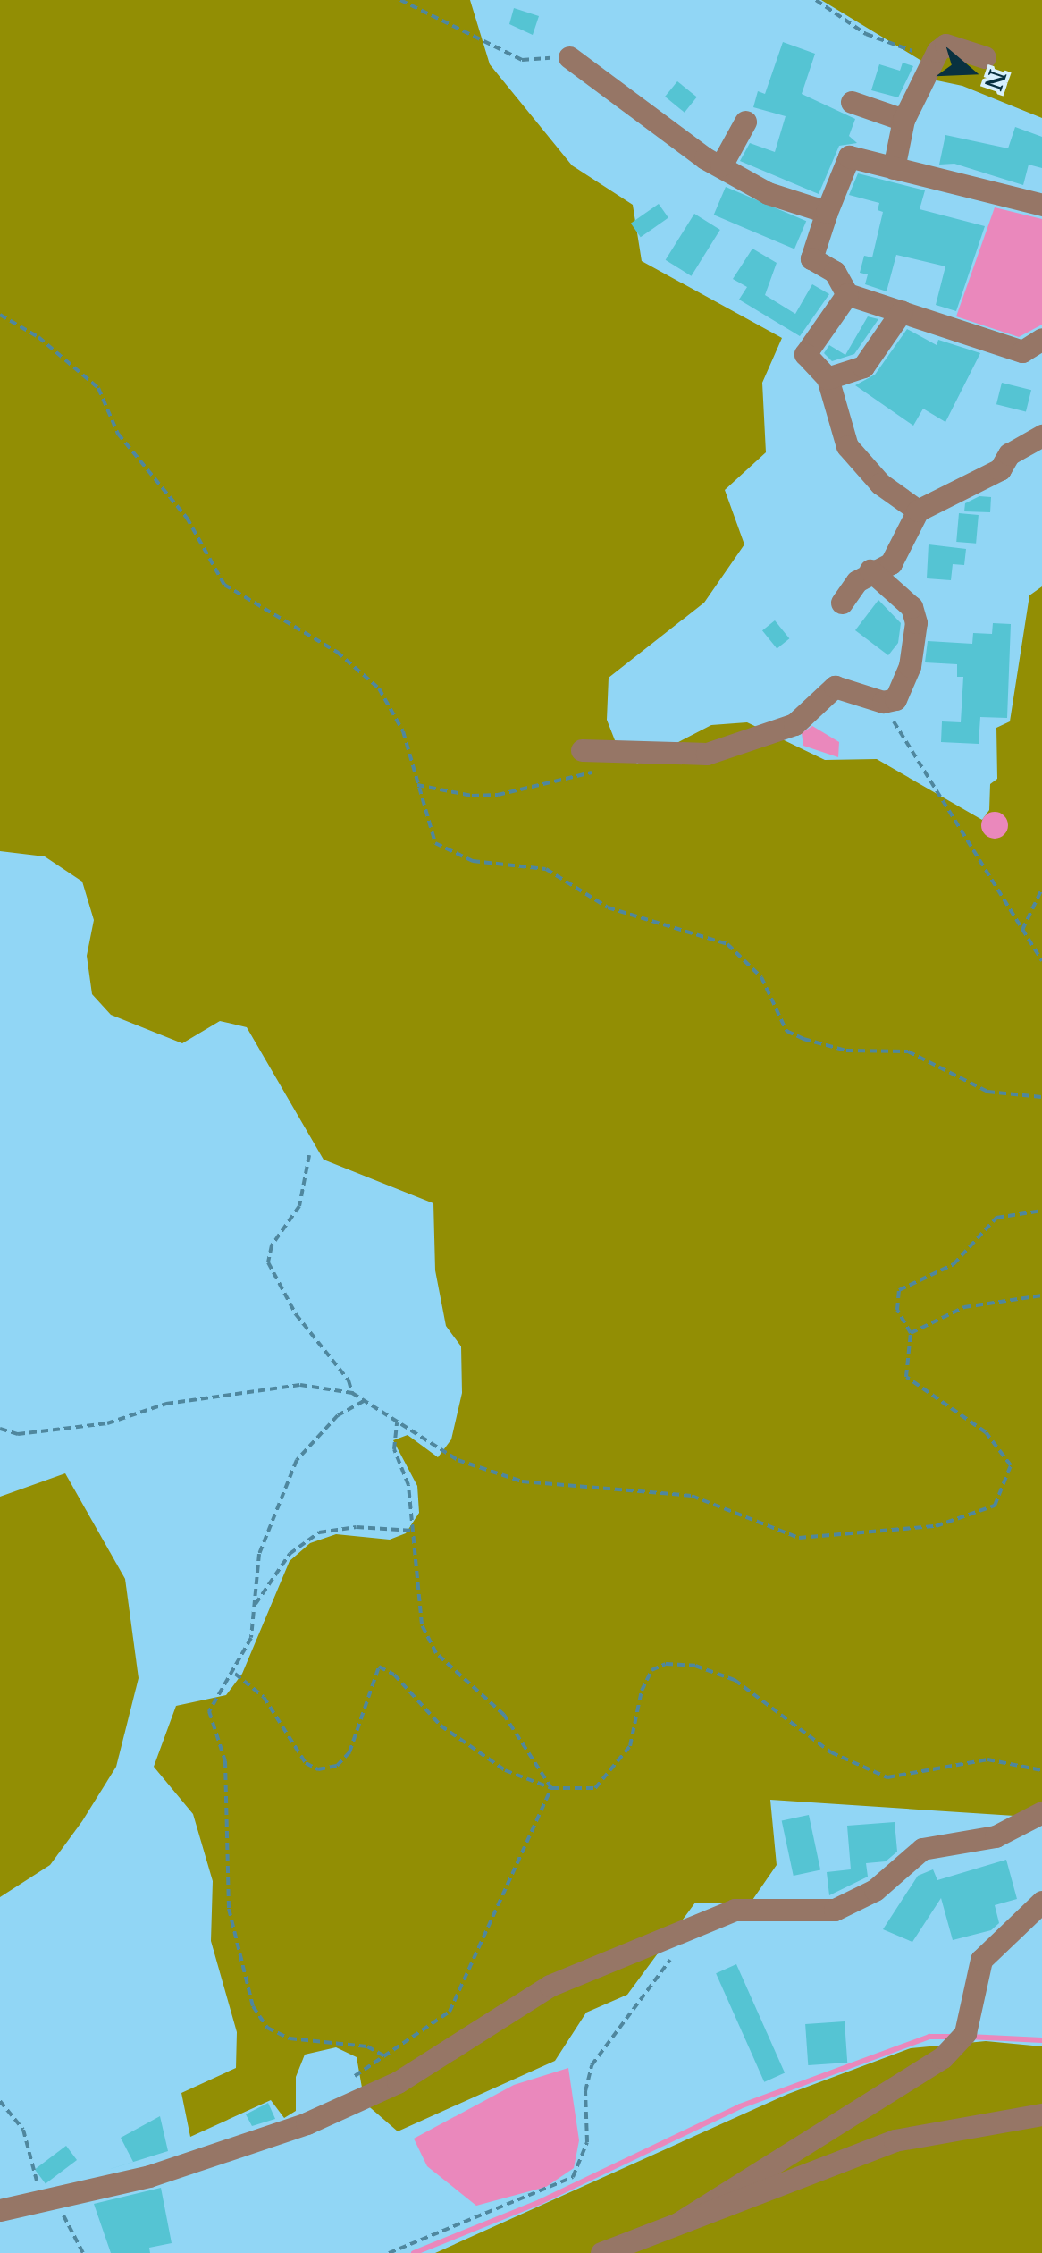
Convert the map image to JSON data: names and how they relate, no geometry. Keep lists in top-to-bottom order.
{
  "north": "right"
}
